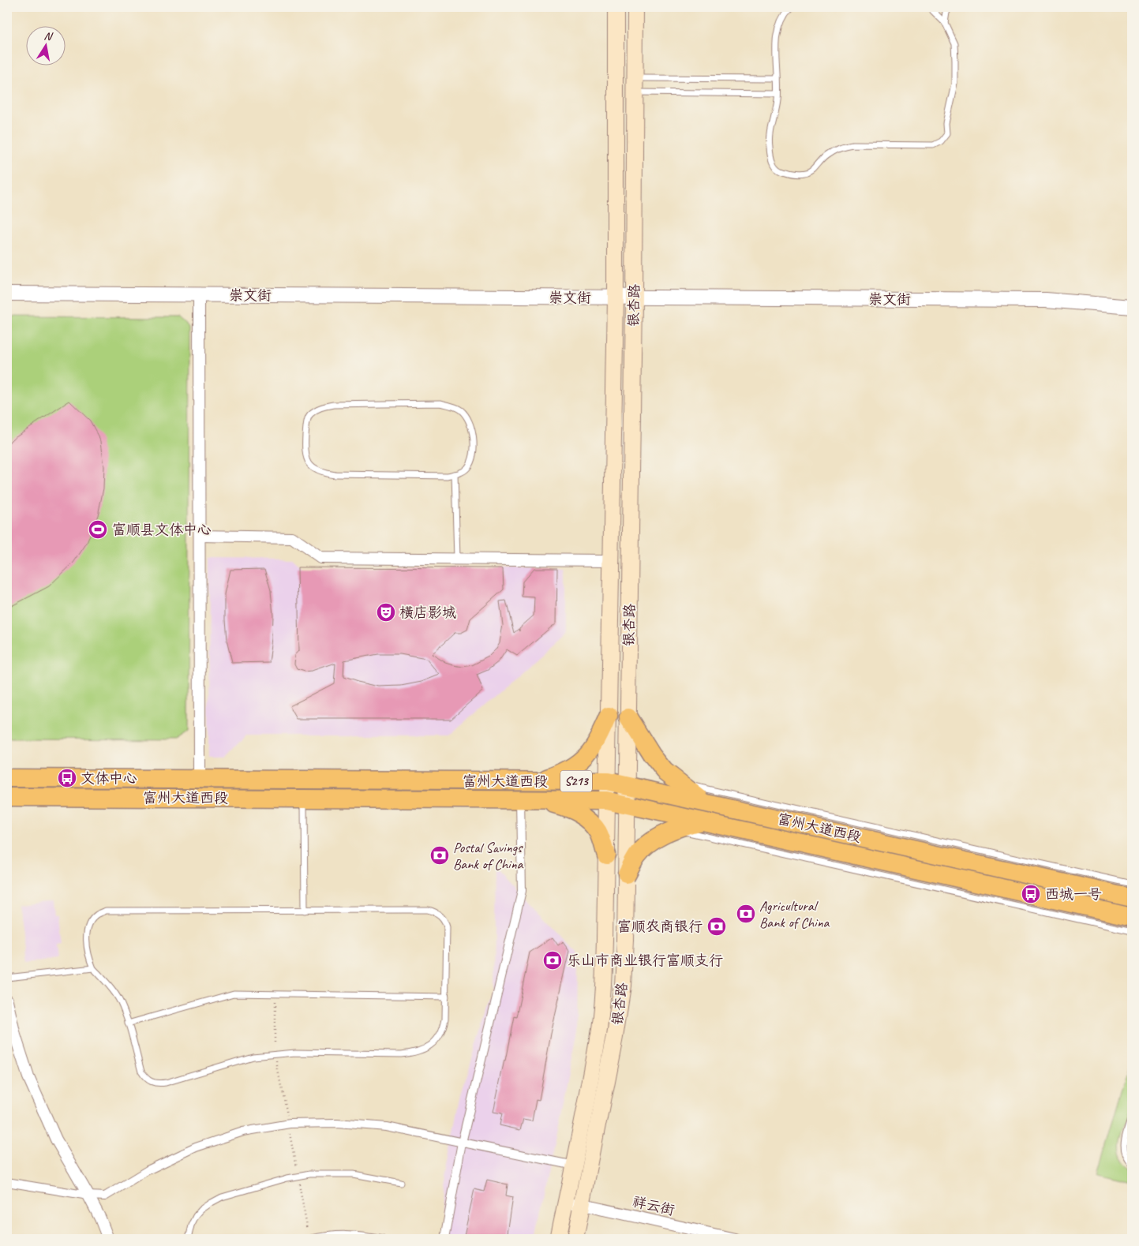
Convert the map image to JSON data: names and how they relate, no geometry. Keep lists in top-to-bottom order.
{
  "streets": {
    "main road": ["银杏路", "富州大道西段", "S213"],
    "street": ["崇文街", "祥云街"]
  },
  "crossings": [
    ["崇文街", "银杏路"],
    ["银杏路", "富州大道西段"],
    ["银杏路", "祥云街"]
  ],
  "places": {
    "sports": ["富顺县文体中心"],
    "theatre": ["横店影城"],
    "bus stop": ["文体中心", "西城一号"],
    "bank": [
      "Postal Savings Bank of China",
      "Agricultural Bank of China",
      "富顺农商银行",
      "乐山市商业银行富顺支行"
    ]
  },
  "north": "top"
}
